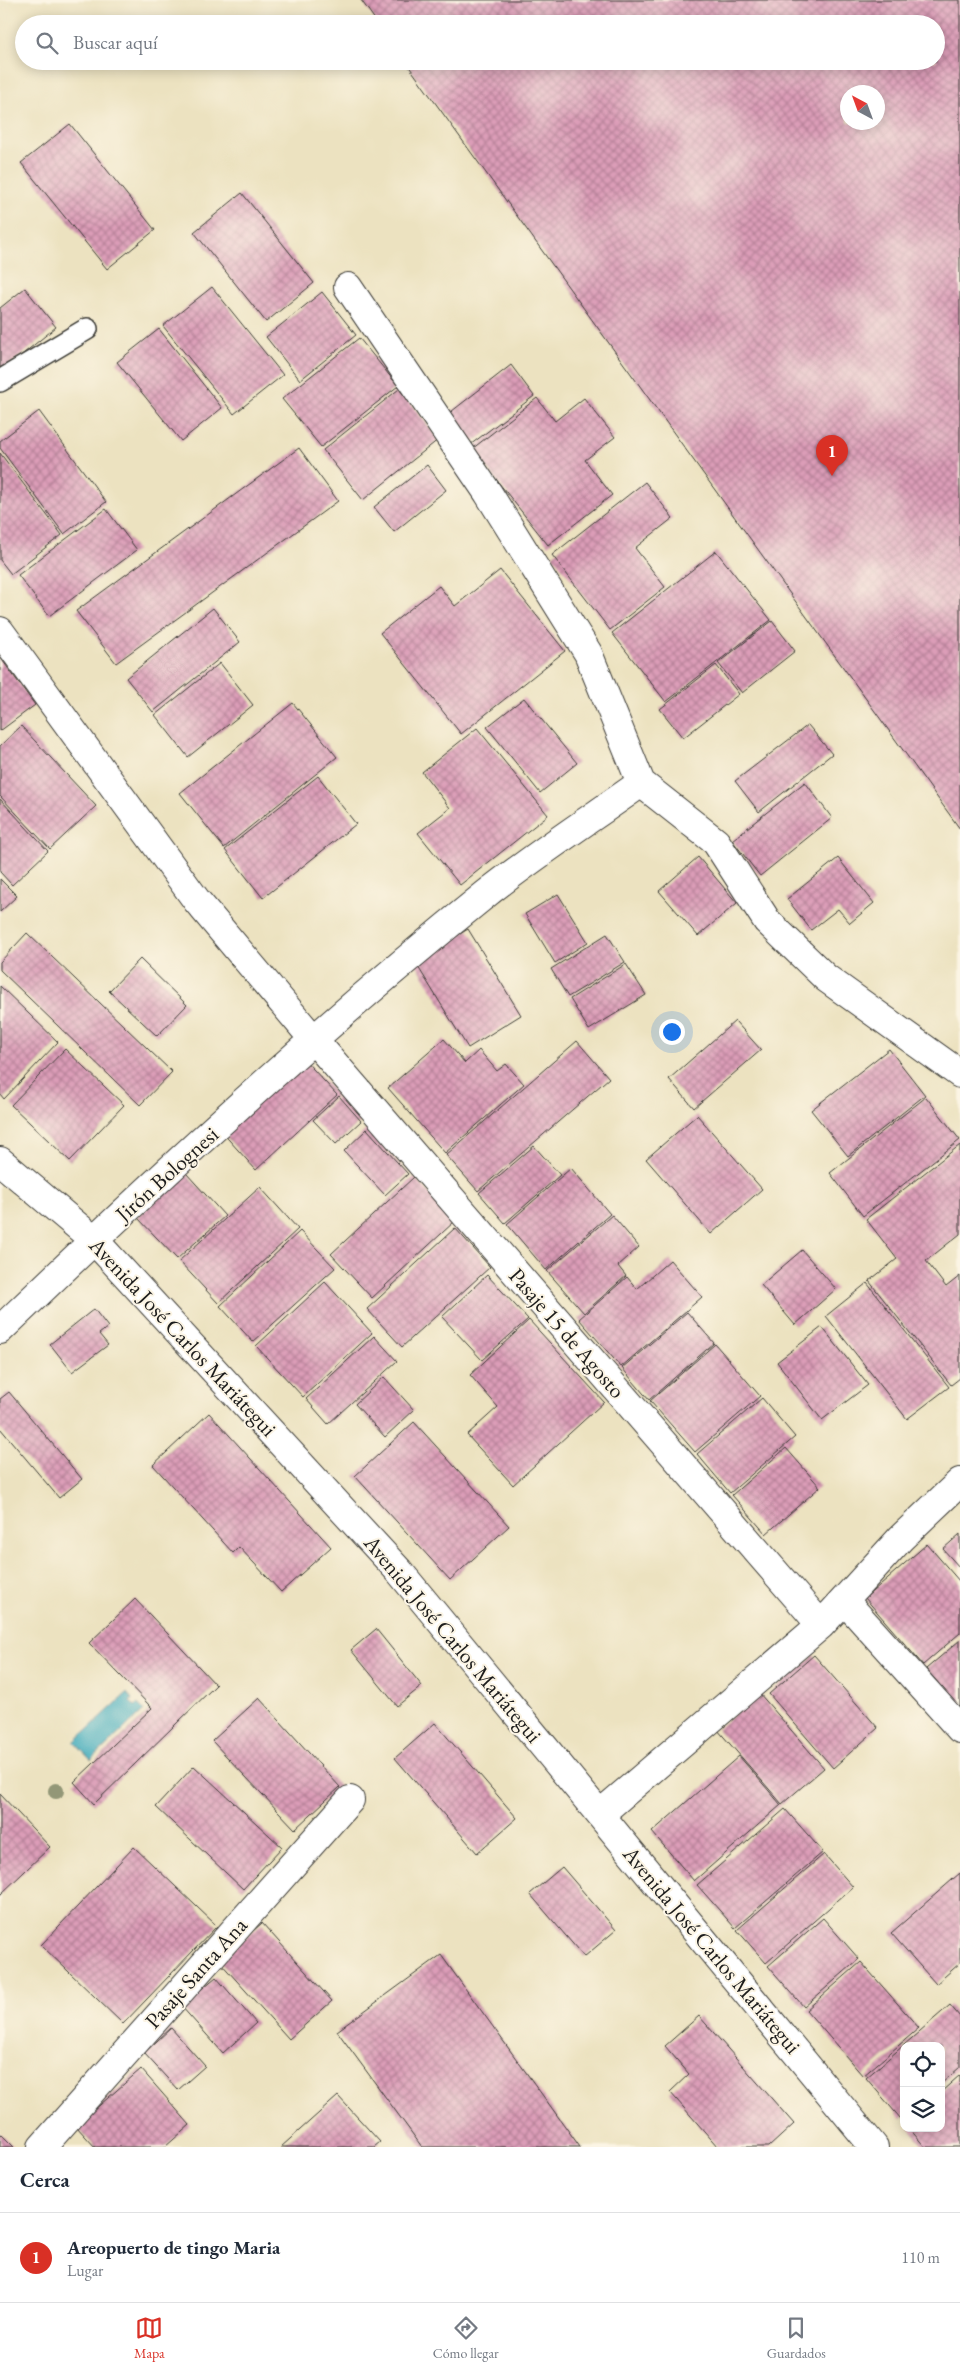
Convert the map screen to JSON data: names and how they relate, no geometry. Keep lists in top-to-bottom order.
{
  "streets": {
    "street": [
      "Jirón Bolognesi",
      "Pasaje 15 de Agosto",
      "Avenida José Carlos Mariátegui",
      "Pasaje Santa Ana"
    ]
  },
  "crossings": [
    ["Jirón Bolognesi", "Pasaje 15 de Agosto"],
    ["Jirón Bolognesi", "Avenida José Carlos Mariátegui"]
  ],
  "north": "top left",
  "page": {
    "search": "Buscar aquí",
    "pins": "1",
    "heading": "Cerca",
    "list": [
      {
        "mark": "1",
        "name": "Areopuerto de tingo Maria",
        "note": "Lugar",
        "value": "110 m"
      }
    ],
    "nav": ["Mapa", "Cómo llegar", "Guardados"]
  }
}
